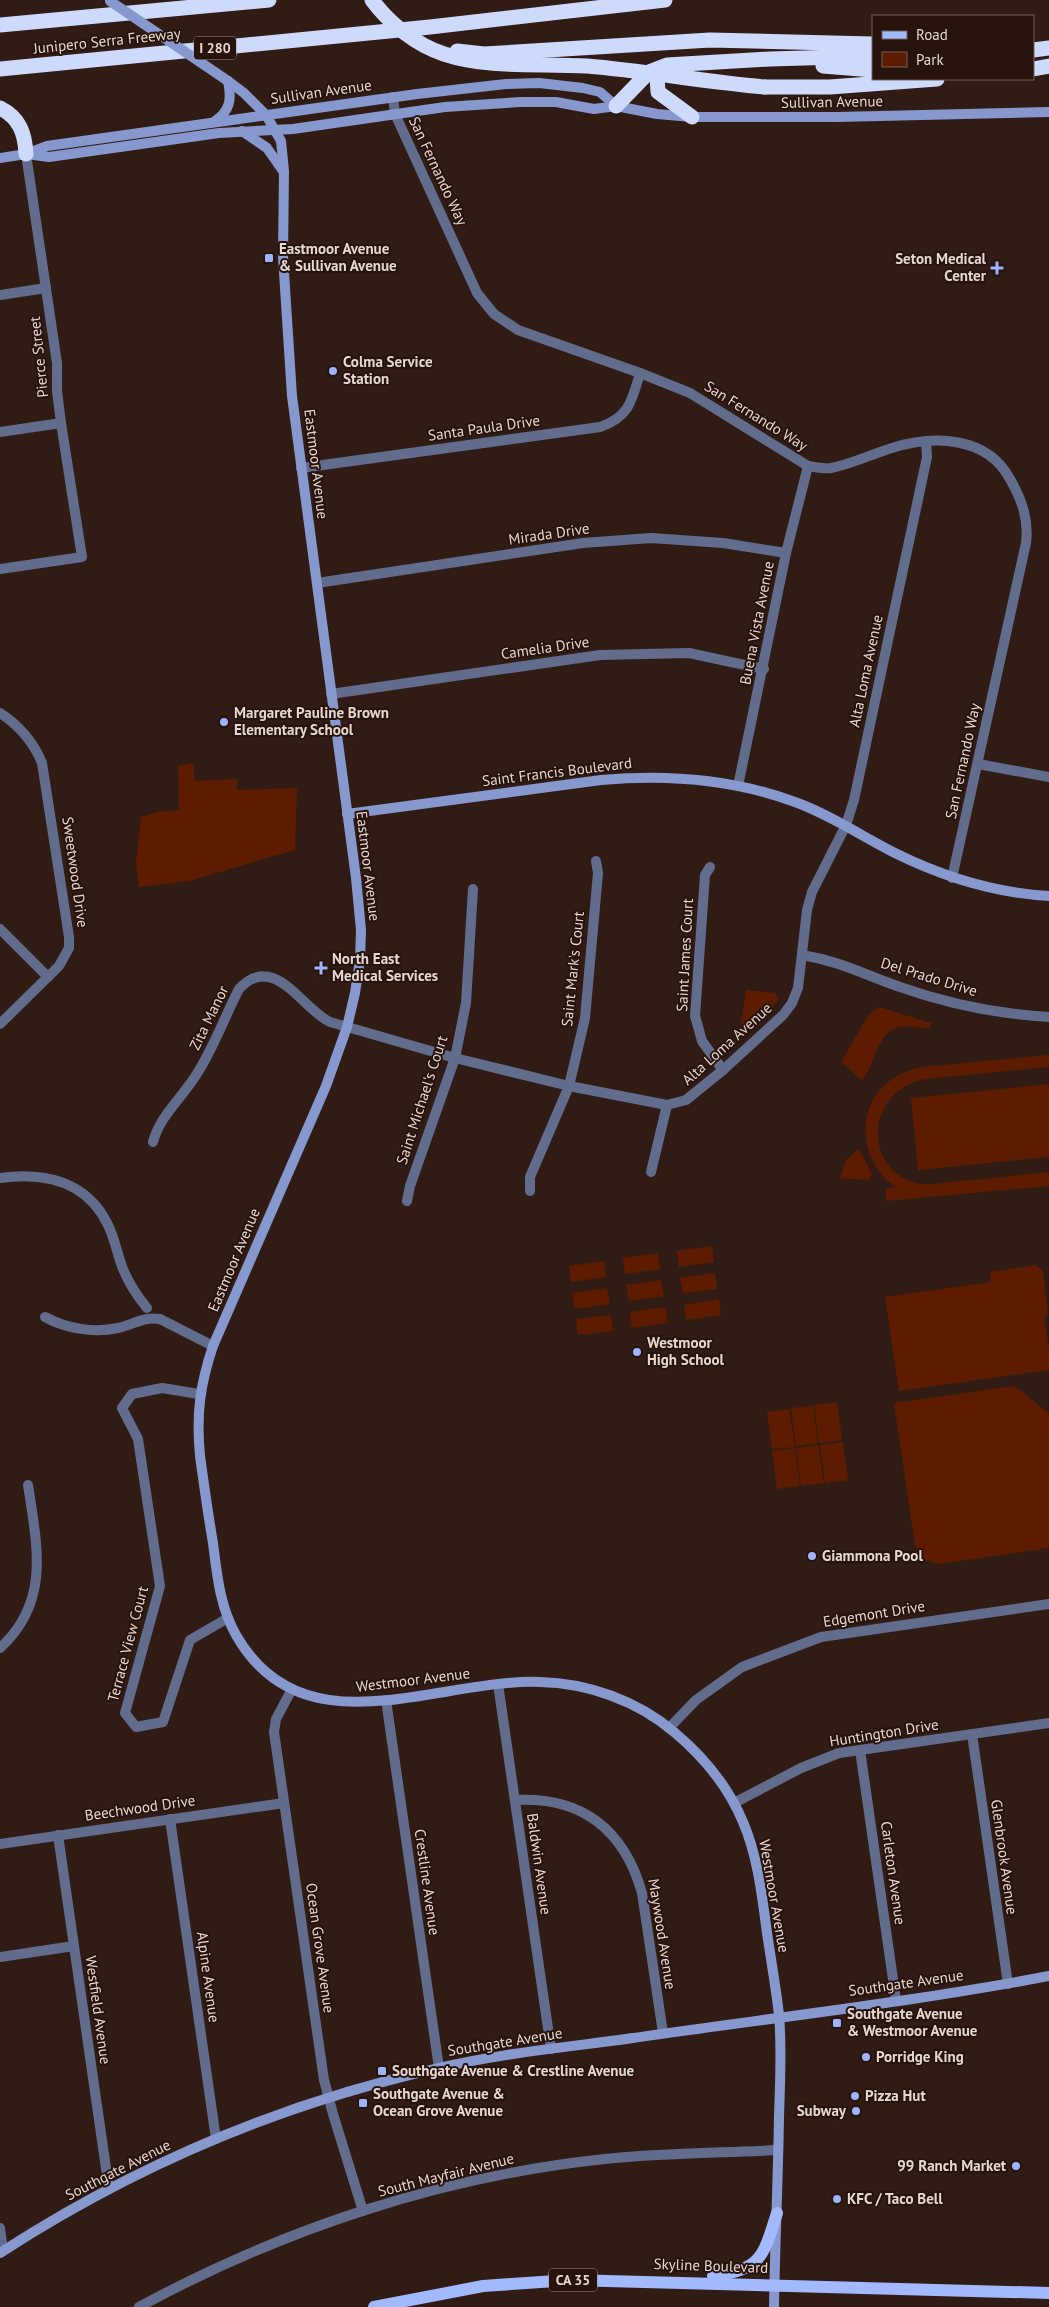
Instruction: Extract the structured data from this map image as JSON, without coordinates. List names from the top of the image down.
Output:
{
  "streets": {
    "highway": ["Junipero Serra Freeway", "I 280"],
    "main road": ["Skyline Boulevard", "CA 35"],
    "street": [
      "Sullivan Avenue",
      "San Fernando Way",
      "Pierce Street",
      "Santa Paula Drive",
      "Eastmoor Avenue",
      "Mirada Drive",
      "Buena Vista Avenue",
      "Camelia Drive",
      "Alta Loma Avenue",
      "Saint Francis Boulevard",
      "Sweetwood Drive",
      "Saint James Court",
      "Saint Mark's Court",
      "Del Prado Drive",
      "Zita Manor",
      "Saint Michael's Court",
      "Edgemont Drive",
      "Terrace View Court",
      "Westmoor Avenue",
      "Huntington Drive",
      "Beechwood Drive",
      "Glenbrook Avenue",
      "Baldwin Avenue",
      "Carleton Avenue",
      "Crestline Avenue",
      "Maywood Avenue",
      "Ocean Grove Avenue",
      "Alpine Avenue",
      "Southgate Avenue",
      "Westfield Avenue",
      "South Mayfair Avenue"
    ]
  },
  "crossings": [
    ["Sullivan Avenue", "San Fernando Way"],
    ["Sullivan Avenue", "Pierce Street"],
    ["Sullivan Avenue", "Eastmoor Avenue"],
    ["San Fernando Way", "Santa Paula Drive"],
    ["San Fernando Way", "Buena Vista Avenue"],
    ["San Fernando Way", "Alta Loma Avenue"],
    ["San Fernando Way", "Saint Francis Boulevard"],
    ["Santa Paula Drive", "Eastmoor Avenue"],
    ["Eastmoor Avenue", "Mirada Drive"],
    ["Eastmoor Avenue", "Camelia Drive"],
    ["Eastmoor Avenue", "Saint Francis Boulevard"],
    ["Eastmoor Avenue", "Zita Manor"],
    ["Eastmoor Avenue", "Terrace View Court"],
    ["Eastmoor Avenue", "Westmoor Avenue"],
    ["Eastmoor Avenue", "Ocean Grove Avenue"],
    ["Mirada Drive", "Buena Vista Avenue"],
    ["Buena Vista Avenue", "Camelia Drive"],
    ["Buena Vista Avenue", "Saint Francis Boulevard"],
    ["Alta Loma Avenue", "Saint Francis Boulevard"],
    ["Alta Loma Avenue", "Saint James Court"],
    ["Alta Loma Avenue", "Del Prado Drive"],
    ["Edgemont Drive", "Westmoor Avenue"],
    ["Westmoor Avenue", "Huntington Drive"],
    ["Westmoor Avenue", "Baldwin Avenue"],
    ["Westmoor Avenue", "Crestline Avenue"],
    ["Westmoor Avenue", "Ocean Grove Avenue"],
    ["Westmoor Avenue", "Southgate Avenue"],
    ["Westmoor Avenue", "South Mayfair Avenue"],
    ["Westmoor Avenue", "Skyline Boulevard"],
    ["Huntington Drive", "Glenbrook Avenue"],
    ["Huntington Drive", "Carleton Avenue"],
    ["Beechwood Drive", "Ocean Grove Avenue"],
    ["Beechwood Drive", "Alpine Avenue"],
    ["Beechwood Drive", "Westfield Avenue"],
    ["Glenbrook Avenue", "Southgate Avenue"],
    ["Baldwin Avenue", "Maywood Avenue"],
    ["Baldwin Avenue", "Southgate Avenue"],
    ["Carleton Avenue", "Southgate Avenue"],
    ["Crestline Avenue", "Southgate Avenue"],
    ["Maywood Avenue", "Southgate Avenue"],
    ["Ocean Grove Avenue", "Southgate Avenue"],
    ["Ocean Grove Avenue", "South Mayfair Avenue"],
    ["Alpine Avenue", "Southgate Avenue"],
    ["Southgate Avenue", "Westfield Avenue"]
  ],
  "places": {
    "transit": [
      "Eastmoor Avenue & Sullivan Avenue",
      "Southgate Avenue & Westmoor Avenue",
      "Southgate Avenue & Crestline Avenue",
      "Southgate Avenue & Ocean Grove Avenue"
    ],
    "health": ["Seton Medical Center", "North East Medical Services"],
    "other": [
      "Colma Service Station",
      "Margaret Pauline Brown Elementary School",
      "Westmoor High School",
      "Giammona Pool",
      "Porridge King",
      "Pizza Hut",
      "Subway",
      "99 Ranch Market",
      "KFC / Taco Bell"
    ]
  },
  "legend": ["Road", "Park"]
}
